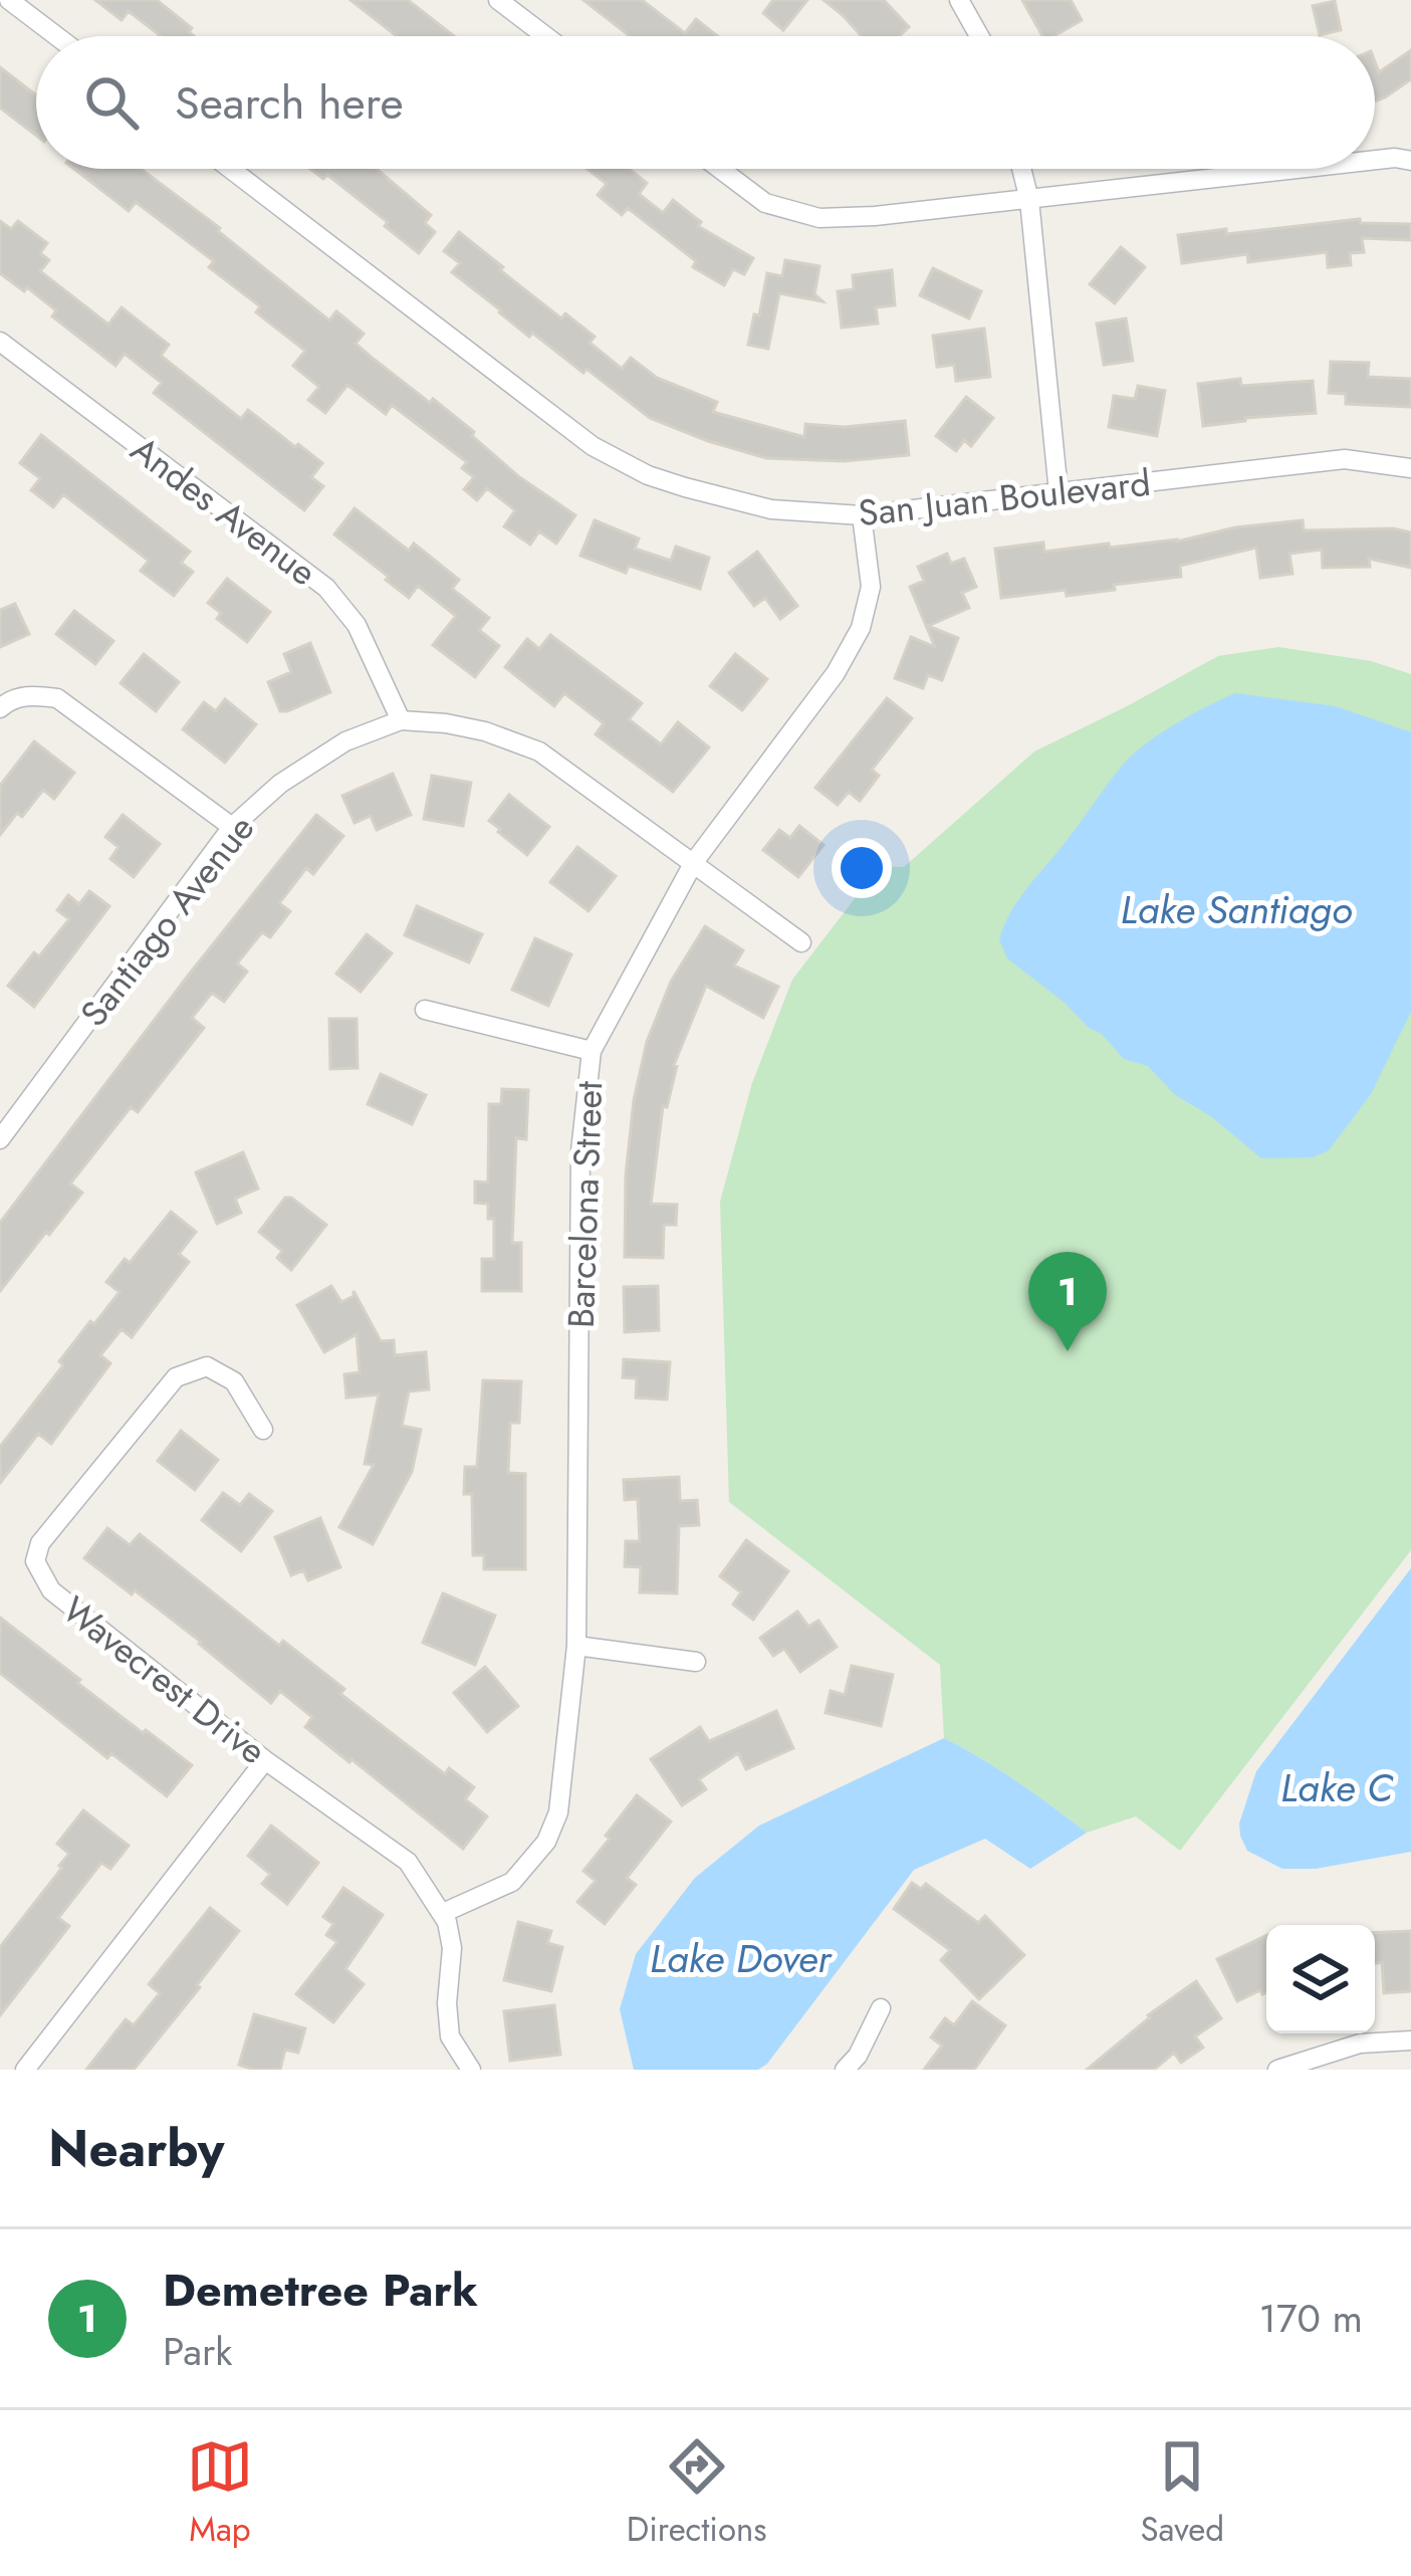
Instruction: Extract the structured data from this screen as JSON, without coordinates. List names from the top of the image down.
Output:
{
  "streets": {
    "street": [
      "San Juan Boulevard",
      "Andes Avenue",
      "Santiago Avenue",
      "Barcelona Street",
      "Wavecrest Drive"
    ]
  },
  "crossings": [
    ["San Juan Boulevard", "Barcelona Street"],
    ["Andes Avenue", "Santiago Avenue"],
    ["Santiago Avenue", "Barcelona Street"],
    ["Barcelona Street", "Wavecrest Drive"]
  ],
  "water": ["Lake Santiago", "Lake C", "Lake Dover"],
  "page": {
    "search": "Search here",
    "pins": "1",
    "heading": "Nearby",
    "list": [
      {
        "mark": "1",
        "name": "Demetree Park",
        "note": "Park",
        "value": "170 m"
      }
    ],
    "nav": ["Map", "Directions", "Saved"]
  }
}
